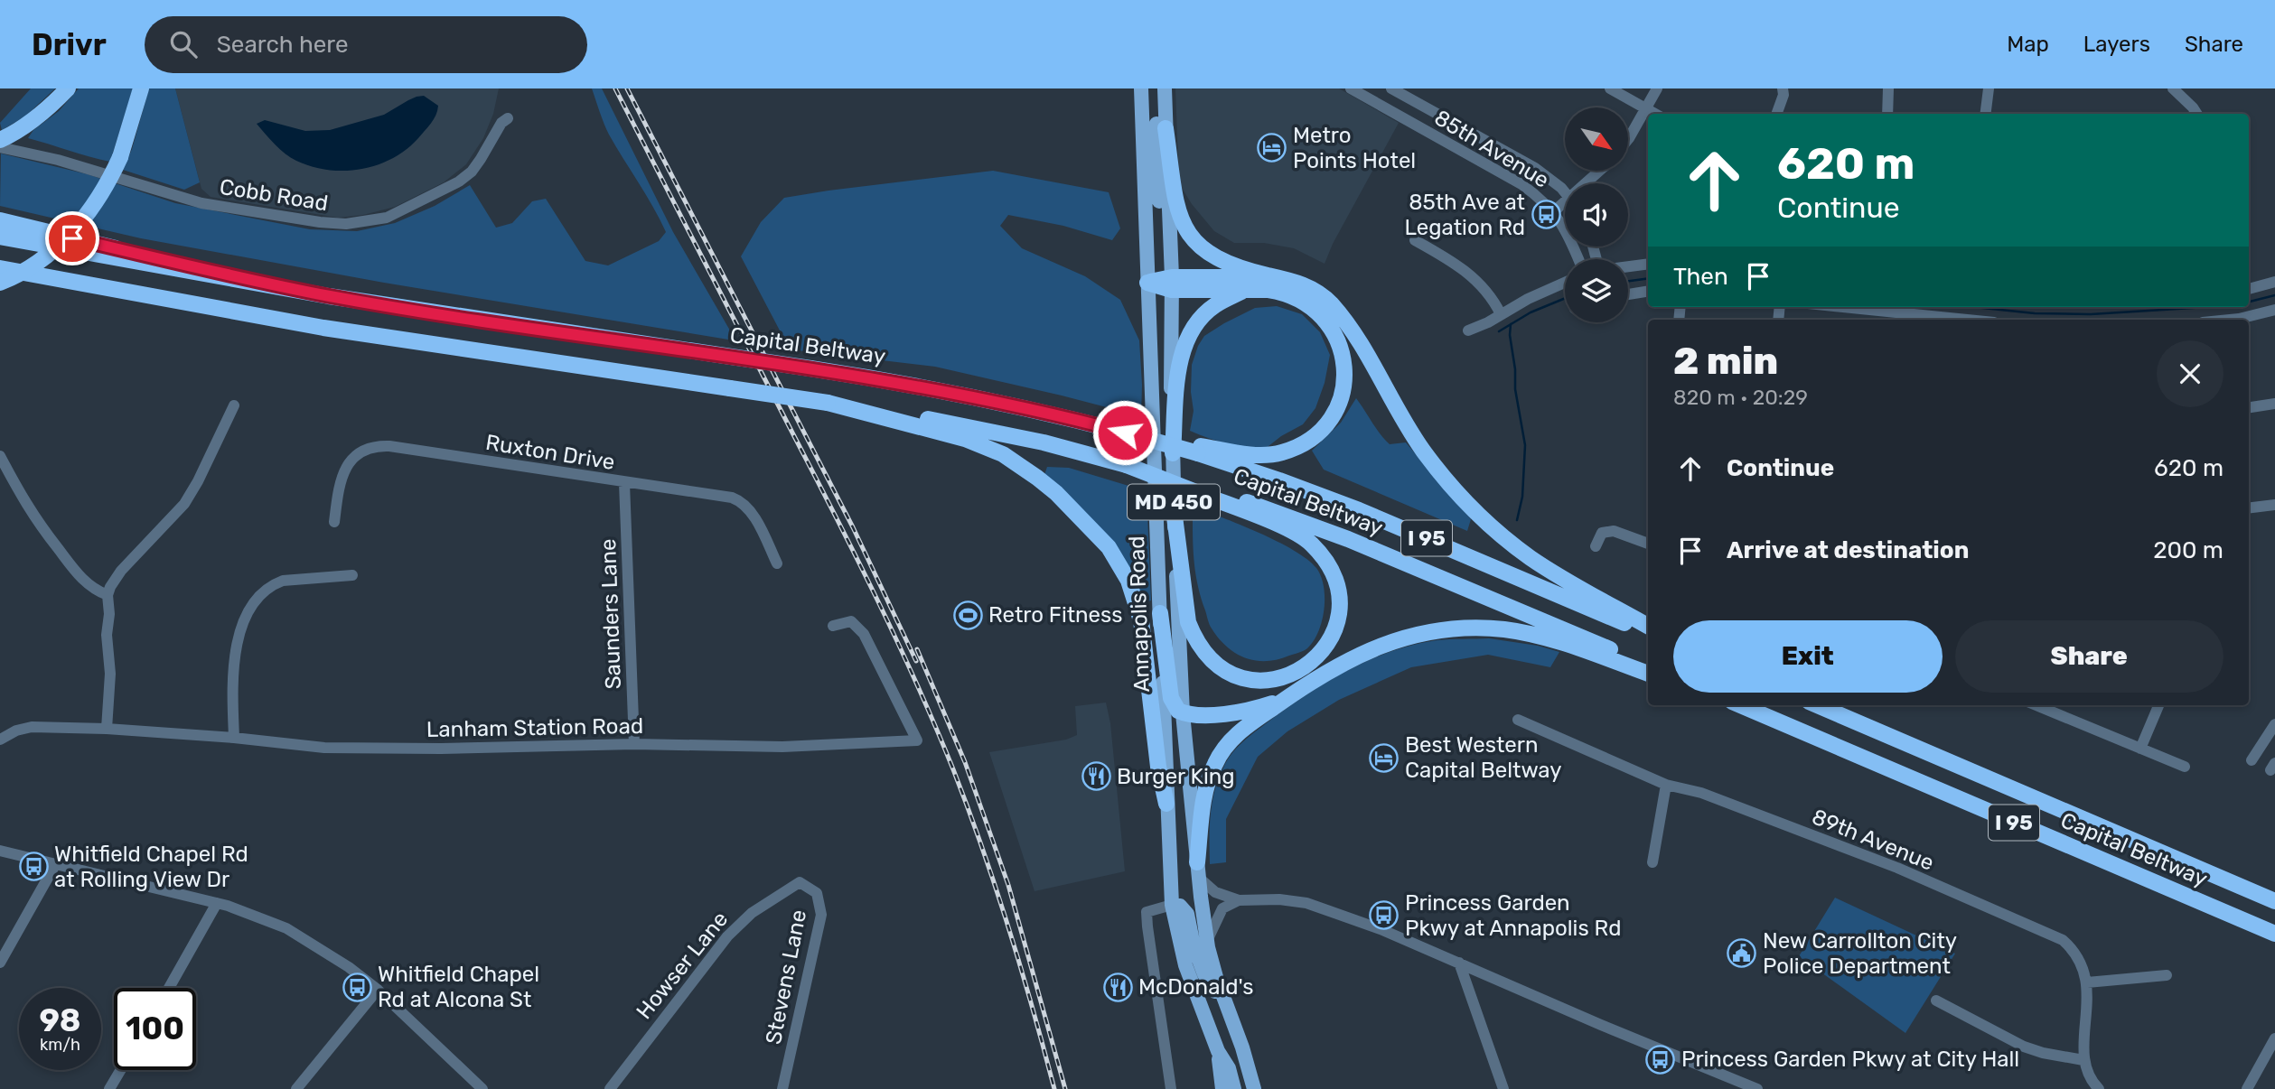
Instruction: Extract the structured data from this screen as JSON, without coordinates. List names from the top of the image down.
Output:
{
  "streets": {
    "highway": ["Capital Beltway", "I 95"],
    "main road": ["MD 450", "Annapolis Road"],
    "street": [
      "85th Avenue",
      "Cobb Road",
      "Ruxton Drive",
      "Saunders Lane",
      "Lanham Station Road",
      "89th Avenue",
      "Howser Lane",
      "Stevens Lane"
    ]
  },
  "crossings": [
    ["Ruxton Drive", "Saunders Lane"],
    ["Saunders Lane", "Lanham Station Road"],
    ["Howser Lane", "Stevens Lane"]
  ],
  "places": {
    "hotel": ["Metro Points Hotel", "Best Western Capital Beltway"],
    "bus stop": [
      "85th Ave at Legation Rd",
      "Whitfield Chapel Rd at Rolling View Dr",
      "Princess Garden Pkwy at Annapolis Rd",
      "Whitfield Chapel Rd at Alcona St",
      "Princess Garden Pkwy at City Hall"
    ],
    "sports": ["Retro Fitness"],
    "restaurant": ["Burger King", "McDonald's"],
    "public building": ["New Carrollton City Police Department"]
  },
  "north": "bottom right",
  "page": {
    "header": "Drivr",
    "search": "Search here",
    "nav": ["Map", "Layers", "Share"],
    "turn": ["620 m", "Continue"],
    "then": "Then",
    "heading": ["2 min", "820 m · 20:29"],
    "list": [
      {
        "name": "Continue",
        "value": "620 m"
      },
      {
        "name": "Arrive at destination",
        "value": "200 m"
      }
    ],
    "buttons": ["Exit", "Share"],
    "speed": "98 km/h",
    "limit": "100"
  }
}
